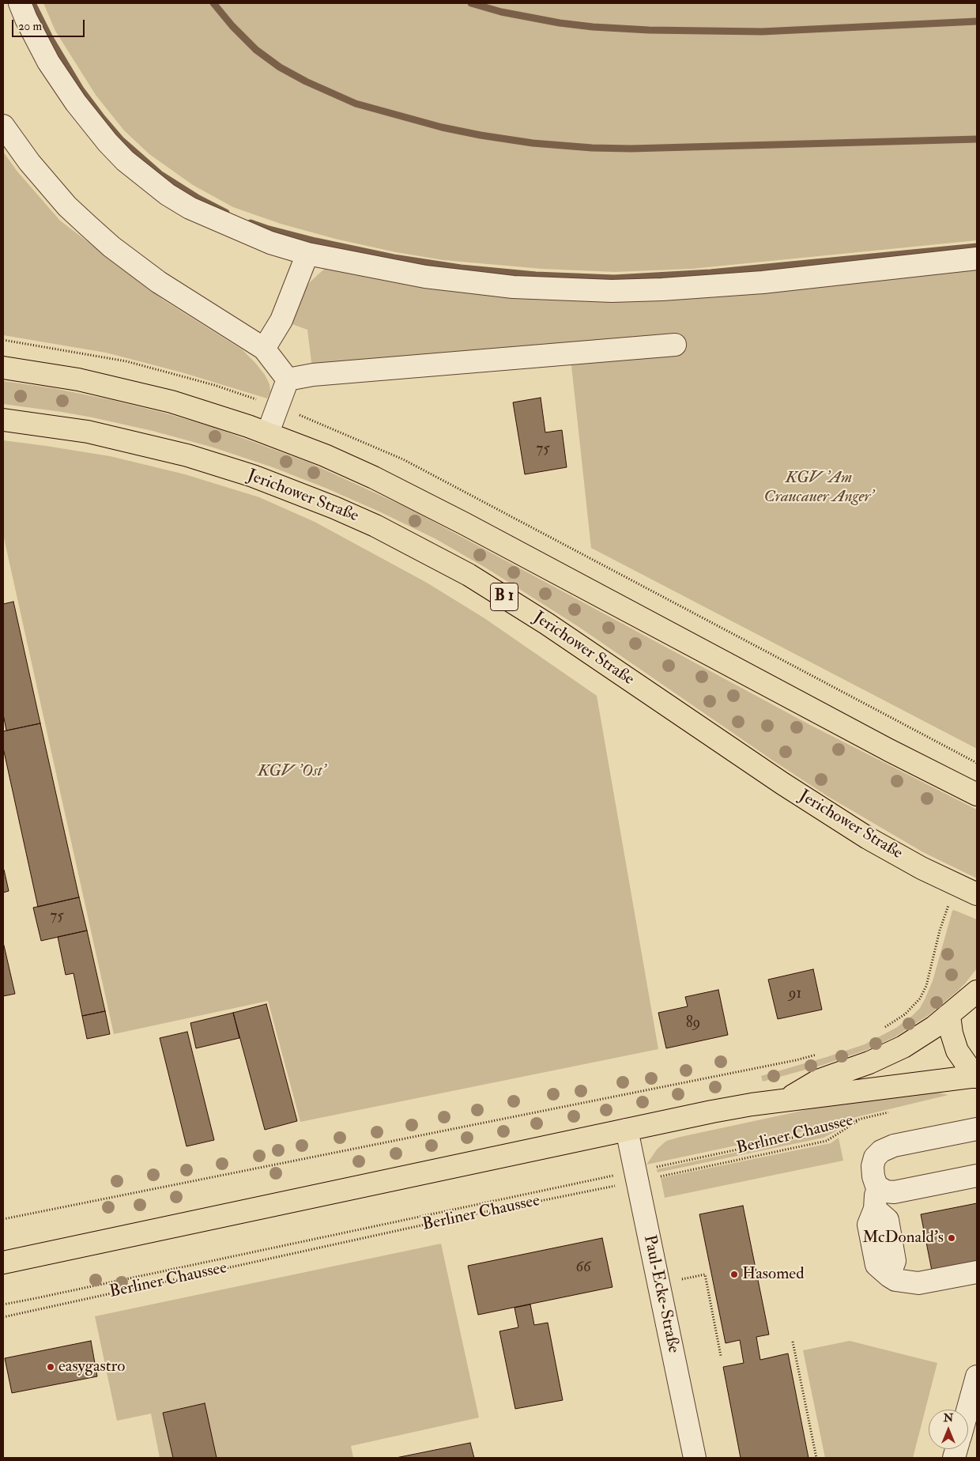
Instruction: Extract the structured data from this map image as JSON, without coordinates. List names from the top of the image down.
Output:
{
  "streets": {
    "main road": ["Jerichower Straße", "B 1", "Berliner Chaussee"],
    "street": ["Paul-Ecke-Straße"]
  },
  "crossings": [
    ["Berliner Chaussee", "Paul-Ecke-Straße"]
  ],
  "parks": ["KGV 'Am Craucauer Anger'", "KGV 'Ost'"],
  "places": ["McDonald's", "Hasomed", "easygastro"],
  "house_numbers": [
    "75",
    "75",
    "91",
    "89",
    "66"
  ],
  "scale_bar": "20 m",
  "north": "top"
}
